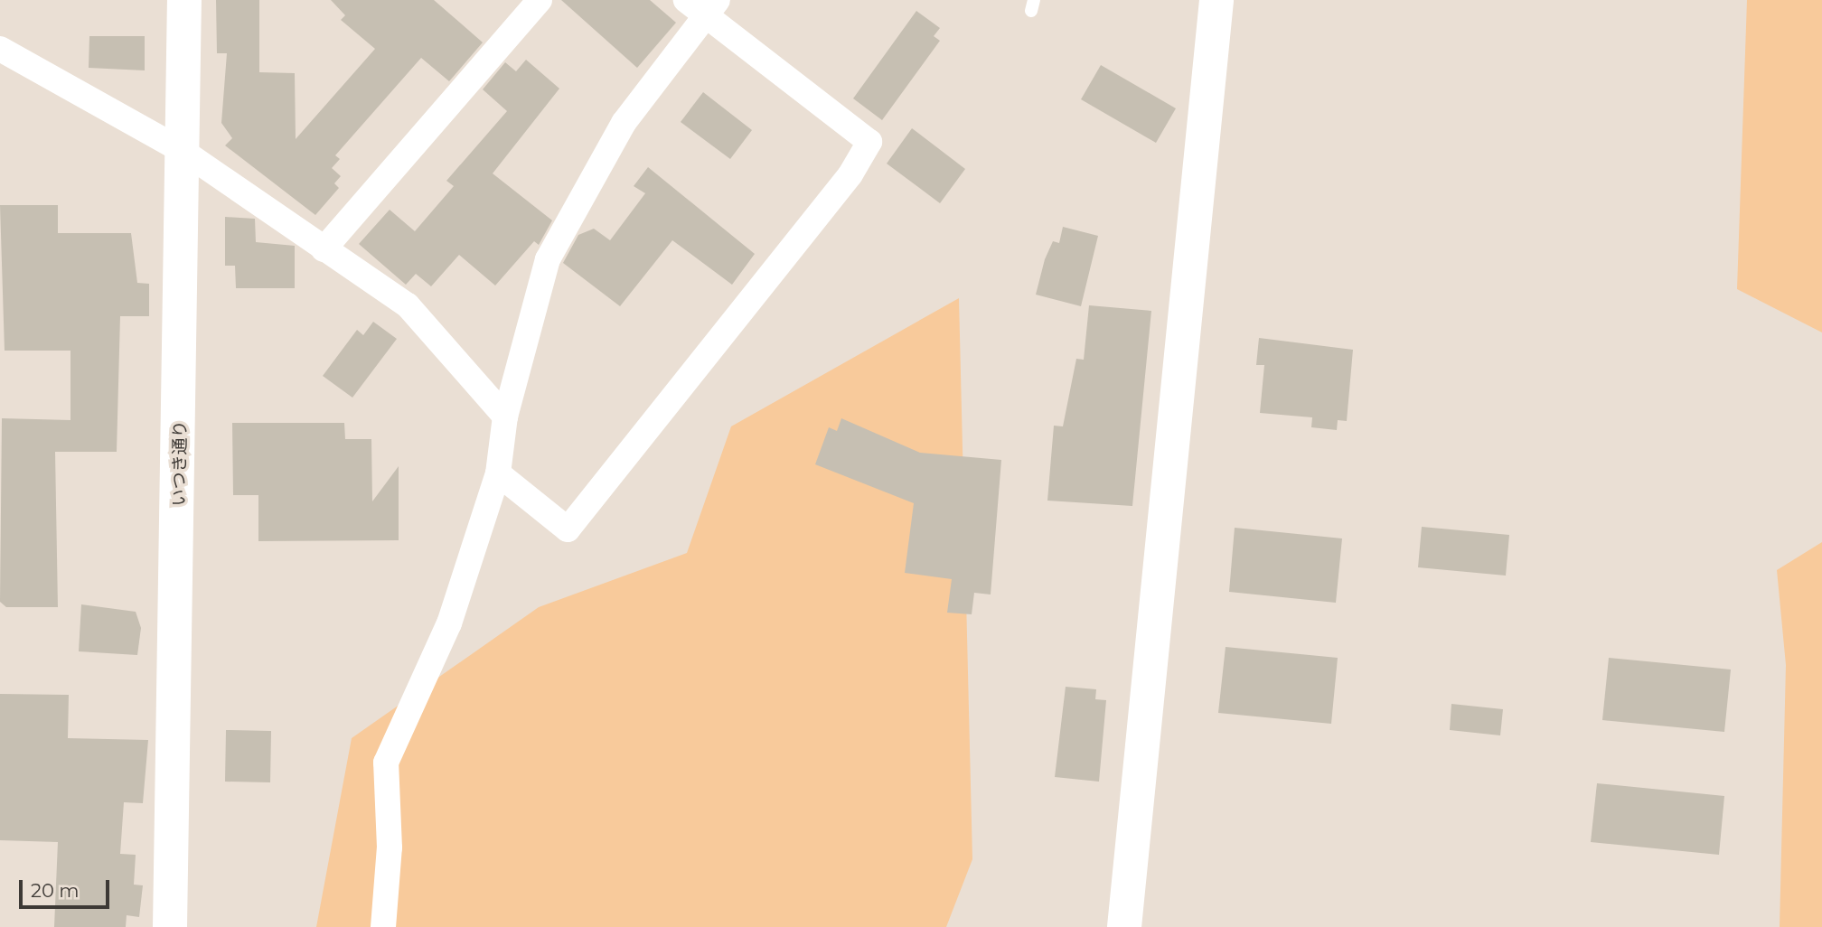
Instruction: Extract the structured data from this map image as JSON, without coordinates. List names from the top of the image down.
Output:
{
  "streets": {
    "street": ["いつき通り"]
  },
  "scale_bar": "20 m"
}
